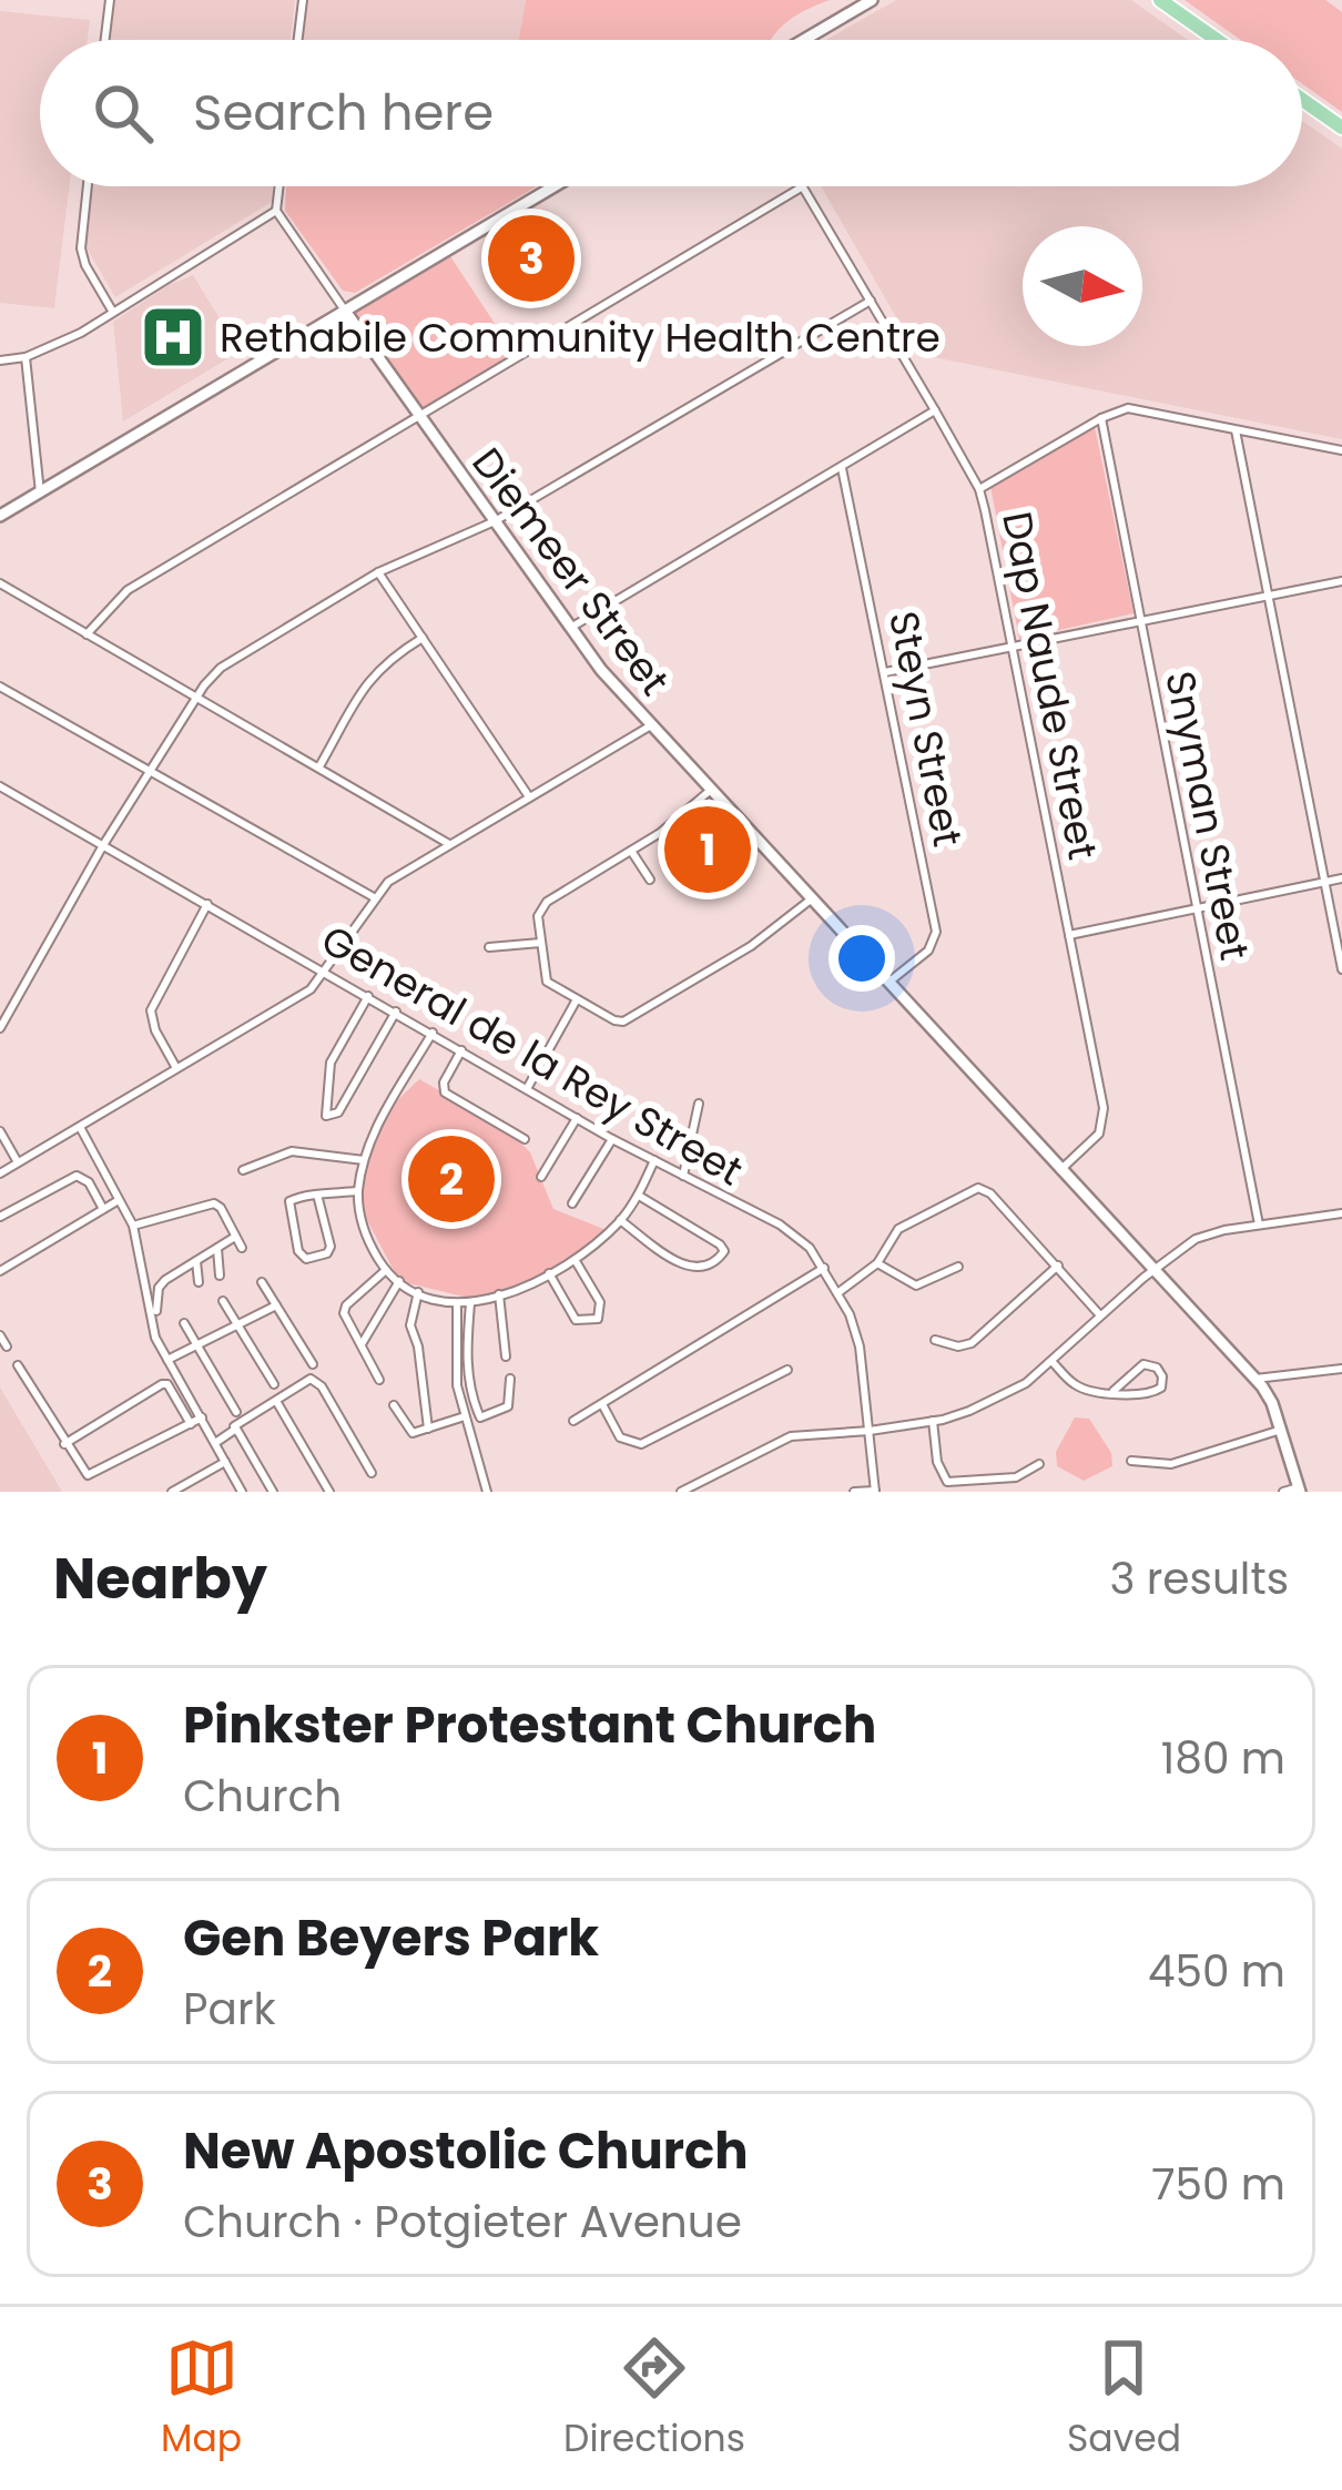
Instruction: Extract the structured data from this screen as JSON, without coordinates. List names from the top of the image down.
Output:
{
  "streets": {
    "street": [
      "Diemeer Street",
      "Dap Naude Street",
      "Steyn Street",
      "Snyman Street",
      "General de la Rey Street"
    ]
  },
  "crossings": [
    ["Diemeer Street", "Dap Naude Street"],
    ["Diemeer Street", "Steyn Street"]
  ],
  "places": {
    "hospital": ["Rethabile Community Health Centre"]
  },
  "north": "right",
  "page": {
    "search": "Search here",
    "pins": ["3", "1", "2"],
    "heading": ["Nearby", "3 results"],
    "list": [
      {
        "mark": "1",
        "name": "Pinkster Protestant Church",
        "note": "Church",
        "value": "180 m"
      },
      {
        "mark": "2",
        "name": "Gen Beyers Park",
        "note": "Park",
        "value": "450 m"
      },
      {
        "mark": "3",
        "name": "New Apostolic Church",
        "note": "Church · Potgieter Avenue",
        "value": "750 m"
      }
    ],
    "nav": ["Map", "Directions", "Saved"]
  }
}
